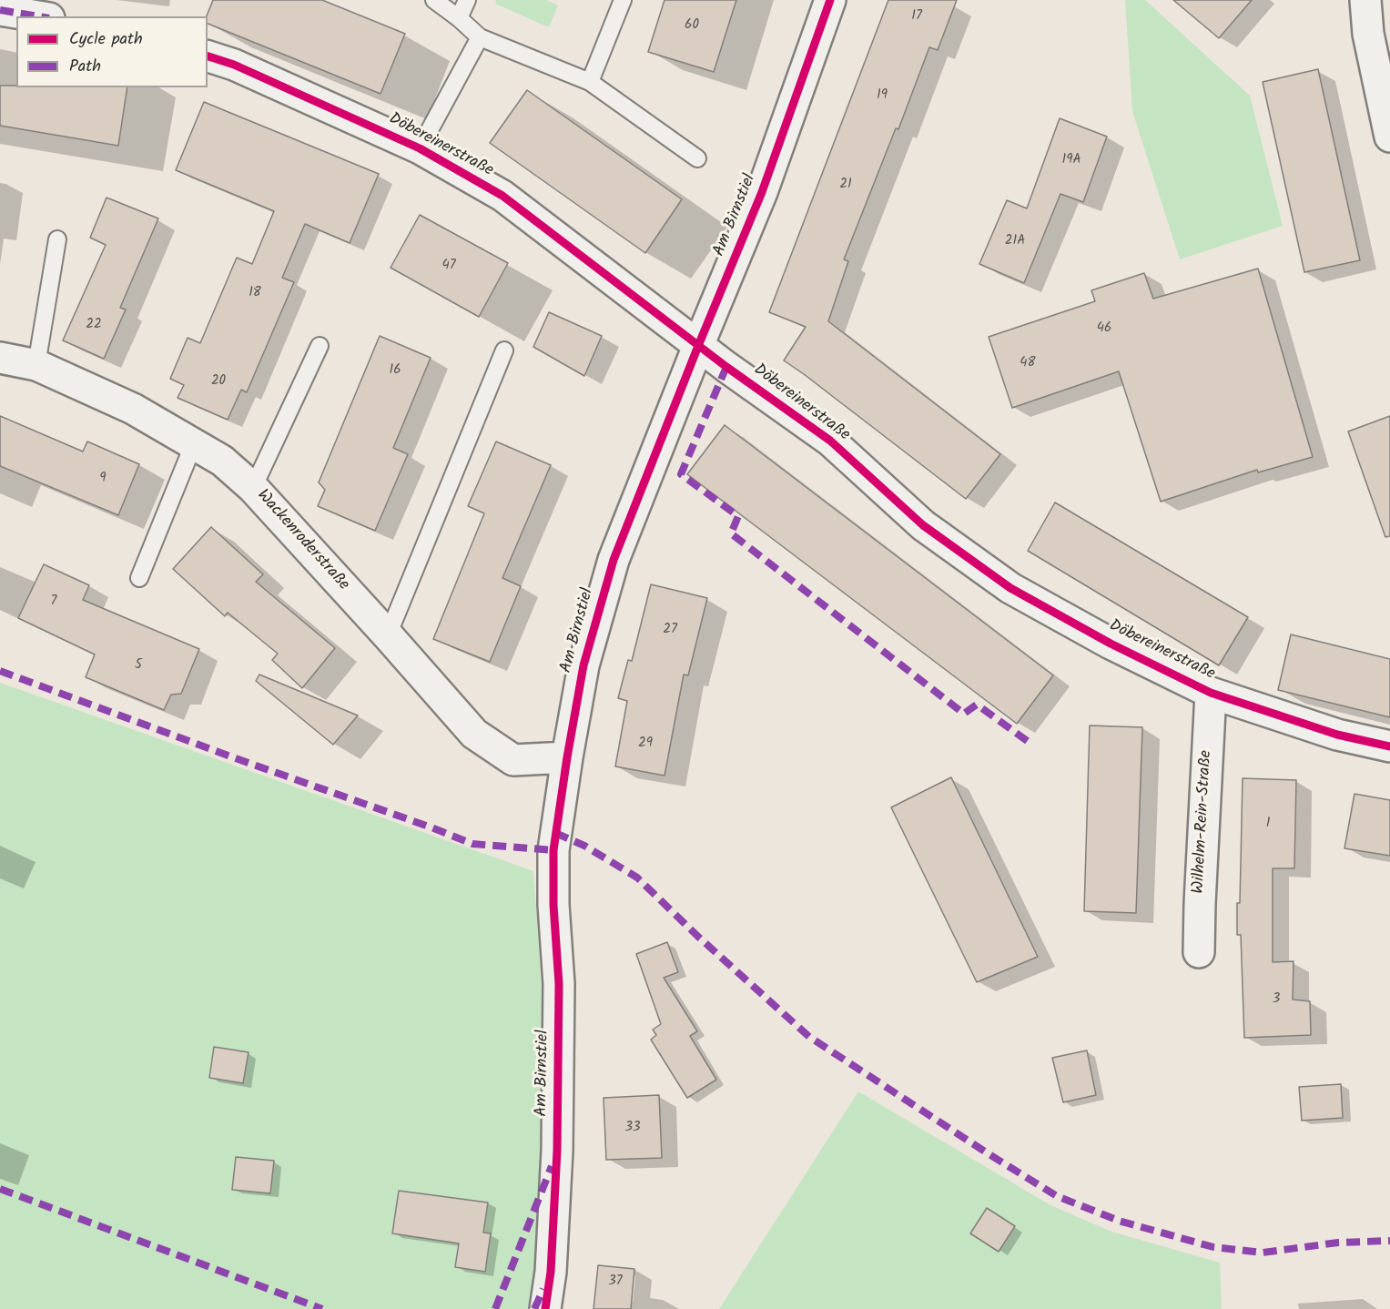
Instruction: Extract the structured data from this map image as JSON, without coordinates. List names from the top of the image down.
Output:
{
  "streets": {
    "street": [
      "Döbereinerstraße",
      "Am Birnstiel",
      "Wackenroderstraße",
      "Wilhelm-Rein-Straße"
    ]
  },
  "crossings": [
    ["Döbereinerstraße", "Am Birnstiel"],
    ["Döbereinerstraße", "Wilhelm-Rein-Straße"],
    ["Am Birnstiel", "Wackenroderstraße"]
  ],
  "house_numbers": [
    "17",
    "60",
    "19",
    "19A",
    "21",
    "21A",
    "47",
    "18",
    "22",
    "46",
    "48",
    "16",
    "20",
    "9",
    "7",
    "27",
    "5",
    "29",
    "1",
    "3",
    "33",
    "37"
  ],
  "legend": ["Cycle path", "Path"]
}
